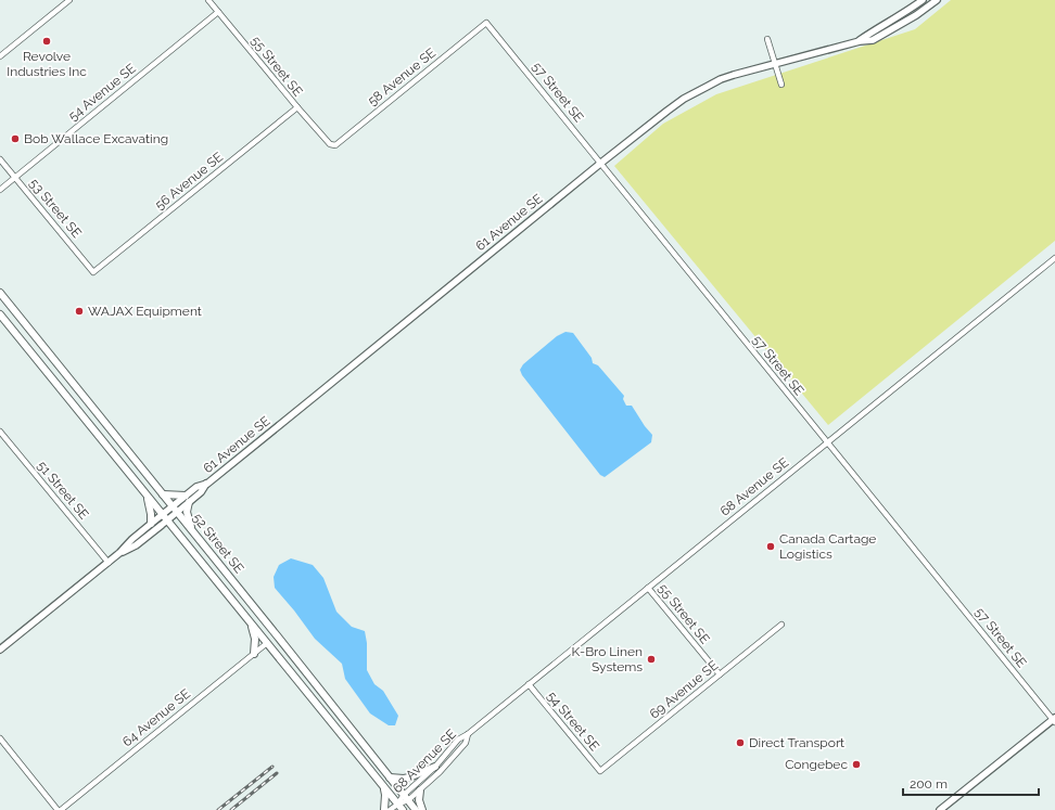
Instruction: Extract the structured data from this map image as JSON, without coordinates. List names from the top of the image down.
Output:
{
  "streets": {
    "main road": ["52 Street SE"],
    "street": [
      "55 Street SE",
      "58 Avenue SE",
      "54 Avenue SE",
      "57 Street SE",
      "56 Avenue SE",
      "53 Street SE",
      "61 Avenue SE",
      "68 Avenue SE",
      "51 Street SE",
      "69 Avenue SE",
      "64 Avenue SE",
      "54 Street SE"
    ]
  },
  "crossings": [
    ["55 Street SE", "58 Avenue SE"],
    ["55 Street SE", "54 Avenue SE"],
    ["55 Street SE", "56 Avenue SE"],
    ["55 Street SE", "68 Avenue SE"],
    ["55 Street SE", "69 Avenue SE"],
    ["58 Avenue SE", "57 Street SE"],
    ["54 Avenue SE", "53 Street SE"],
    ["57 Street SE", "61 Avenue SE"],
    ["57 Street SE", "68 Avenue SE"],
    ["56 Avenue SE", "53 Street SE"],
    ["61 Avenue SE", "51 Street SE"],
    ["61 Avenue SE", "52 Street SE"],
    ["68 Avenue SE", "52 Street SE"],
    ["68 Avenue SE", "54 Street SE"],
    ["52 Street SE", "64 Avenue SE"],
    ["69 Avenue SE", "54 Street SE"]
  ],
  "places": [
    "Revolve Industries Inc",
    "Bob Wallace Excavating",
    "WAJAX Equipment",
    "Canada Cartage Logistics",
    "K-Bro Linen Systems",
    "Direct Transport",
    "Congebec"
  ],
  "scale_bar": "200 m"
}
